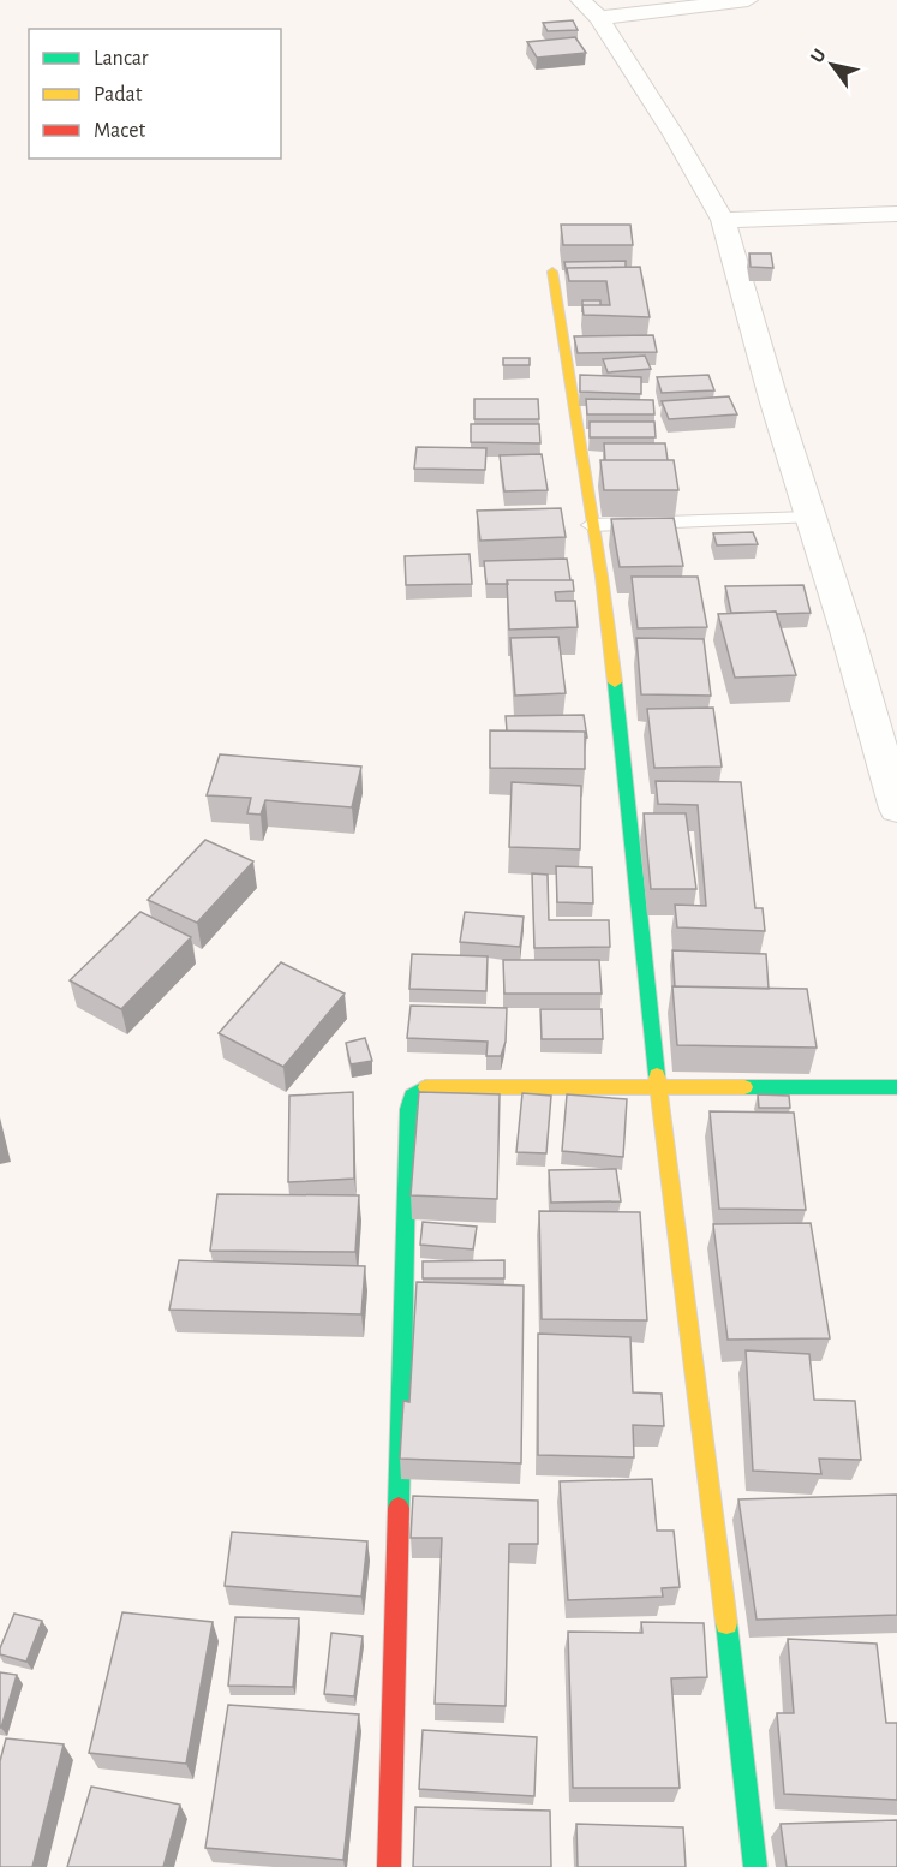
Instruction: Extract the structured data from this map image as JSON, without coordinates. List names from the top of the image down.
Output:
{
  "legend": ["Lancar", "Padat", "Macet"],
  "north": "top left"
}
